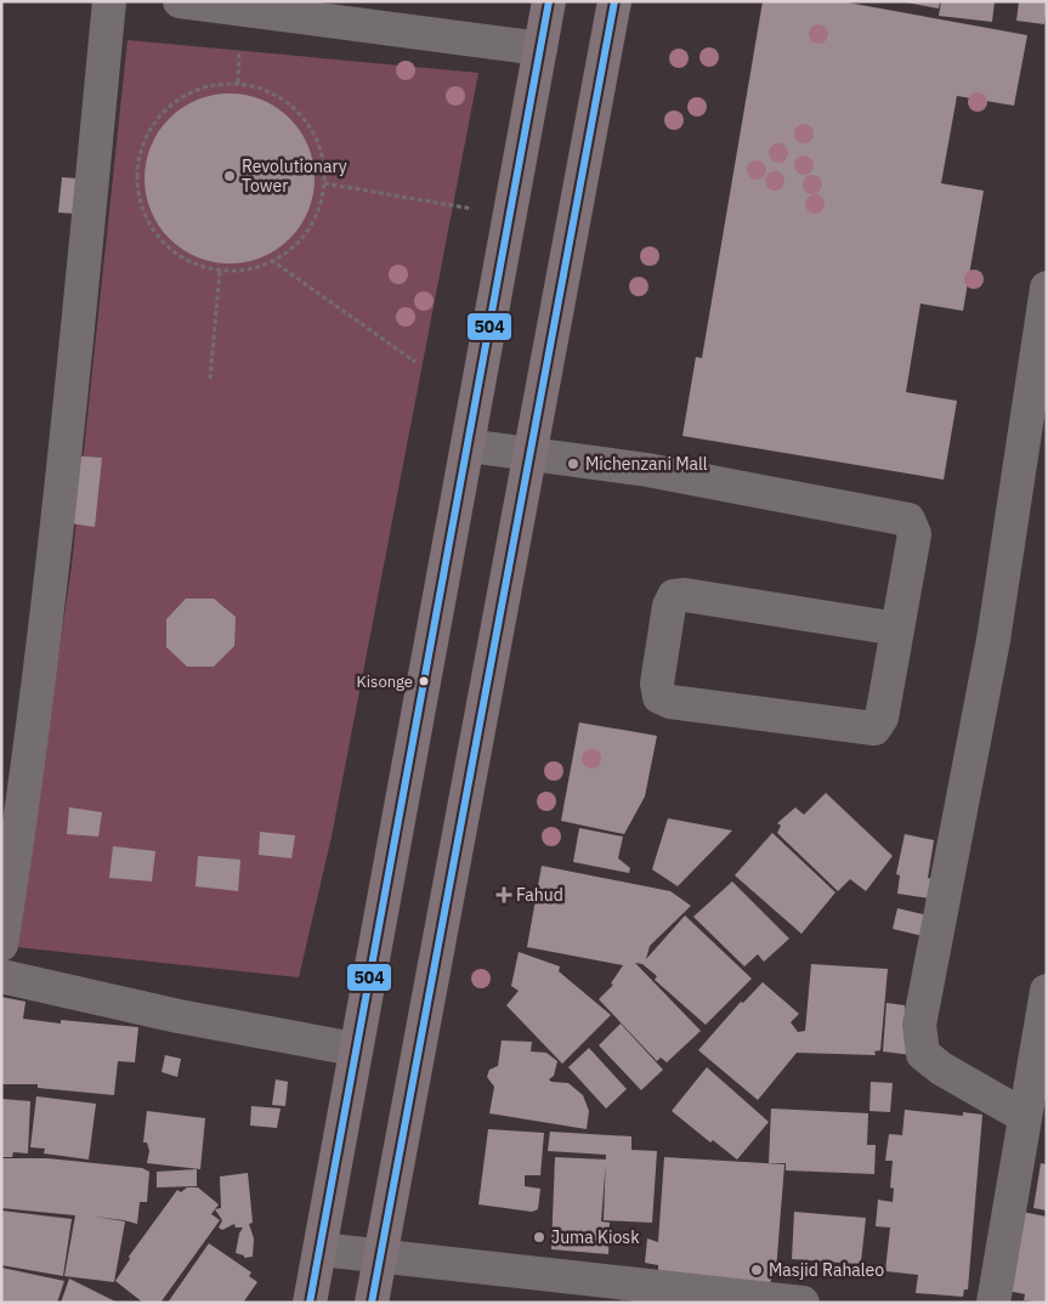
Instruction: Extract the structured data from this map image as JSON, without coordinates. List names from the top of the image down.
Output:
{
  "places": {
    "other": [
      "Revolutionary Tower",
      "Michenzani Mall",
      "Kisonge",
      "Juma Kiosk",
      "Masjid Rahaleo"
    ],
    "health": ["Fahud"]
  },
  "lines": ["transit line 504"]
}
